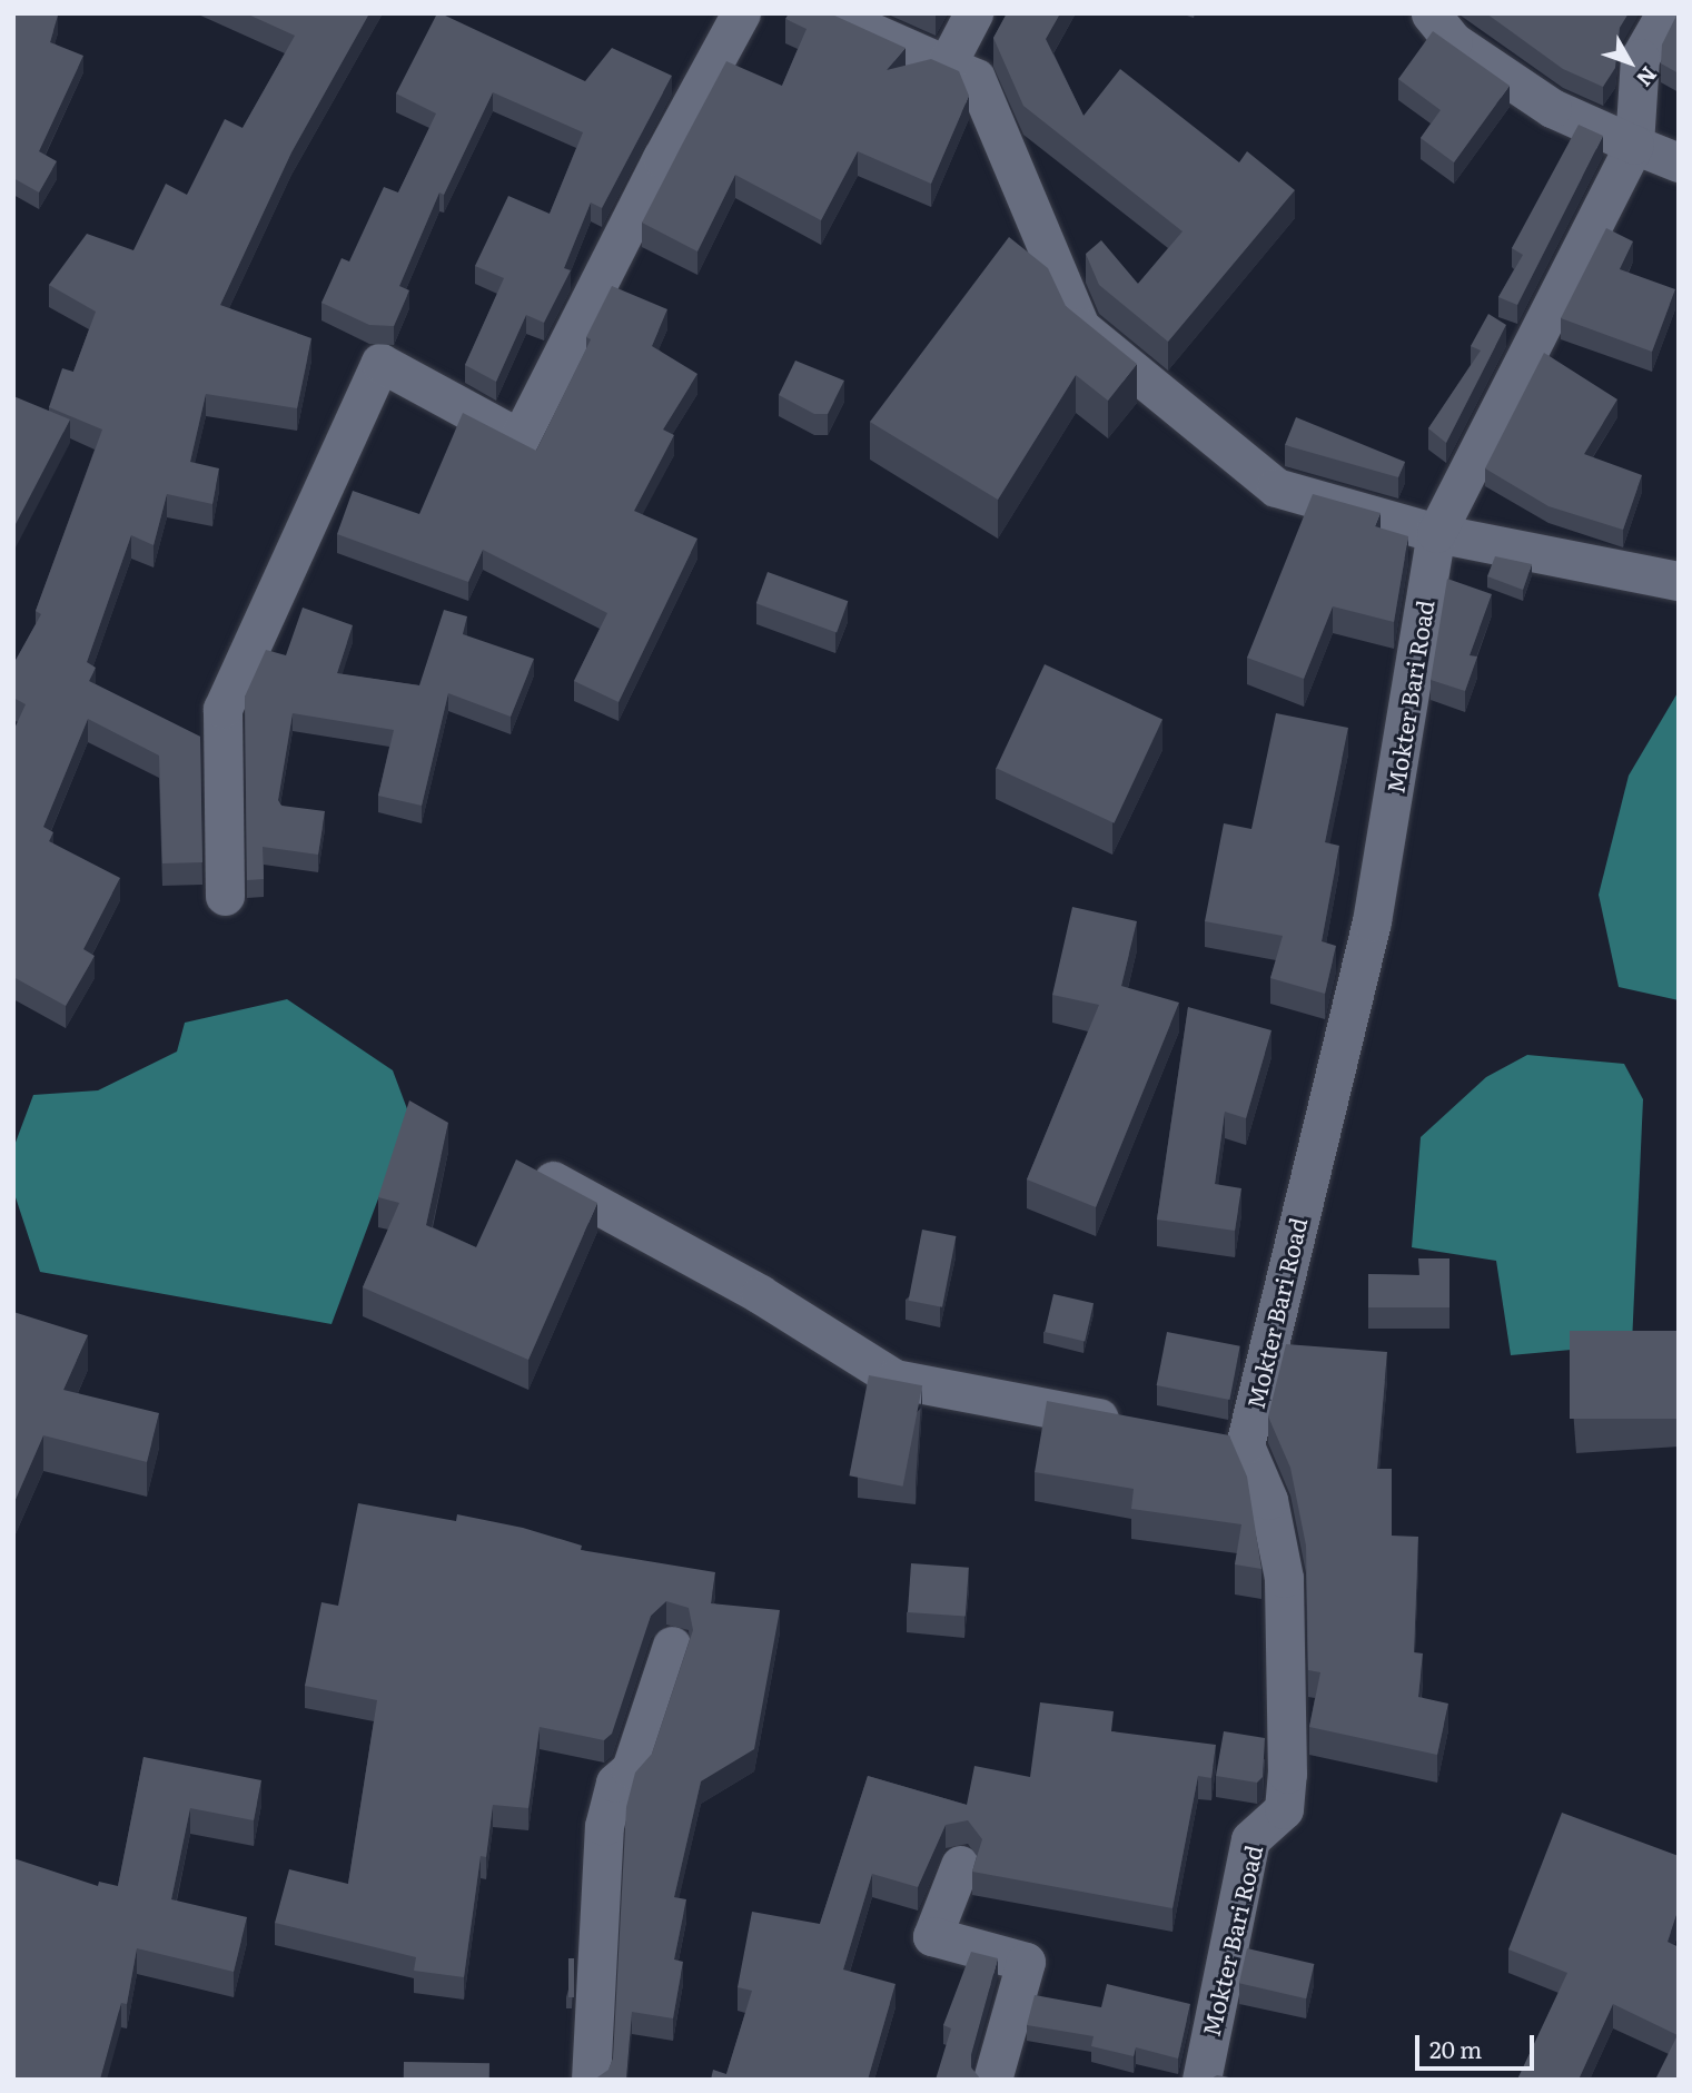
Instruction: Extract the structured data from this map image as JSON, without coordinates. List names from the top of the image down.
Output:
{
  "streets": {
    "street": ["Mokter Bari Road"]
  },
  "scale_bar": "20 m",
  "north": "bottom right"
}
